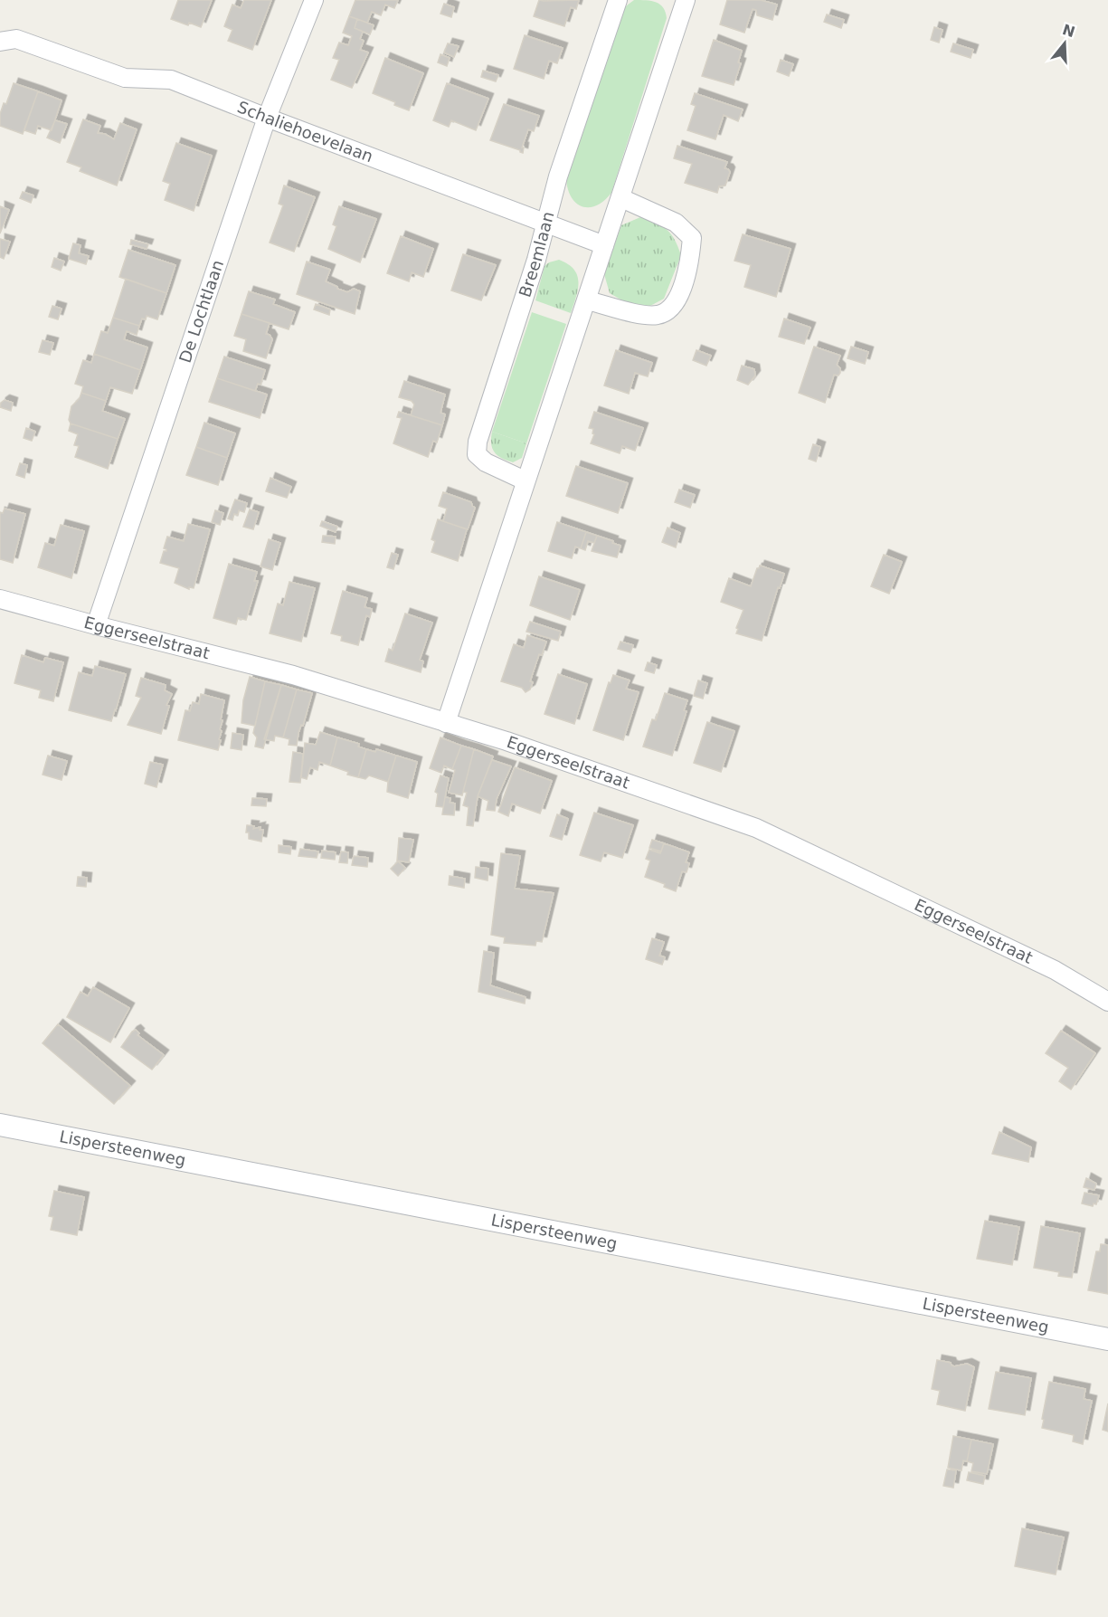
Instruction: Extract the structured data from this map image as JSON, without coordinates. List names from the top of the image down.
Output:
{
  "streets": {
    "street": [
      "Schaliehoevelaan",
      "Breemlaan",
      "De Lochtlaan",
      "Eggerseelstraat",
      "Lispersteenweg"
    ]
  },
  "crossings": [
    ["Schaliehoevelaan", "Breemlaan"],
    ["Schaliehoevelaan", "De Lochtlaan"],
    ["De Lochtlaan", "Eggerseelstraat"]
  ],
  "north": "top"
}
